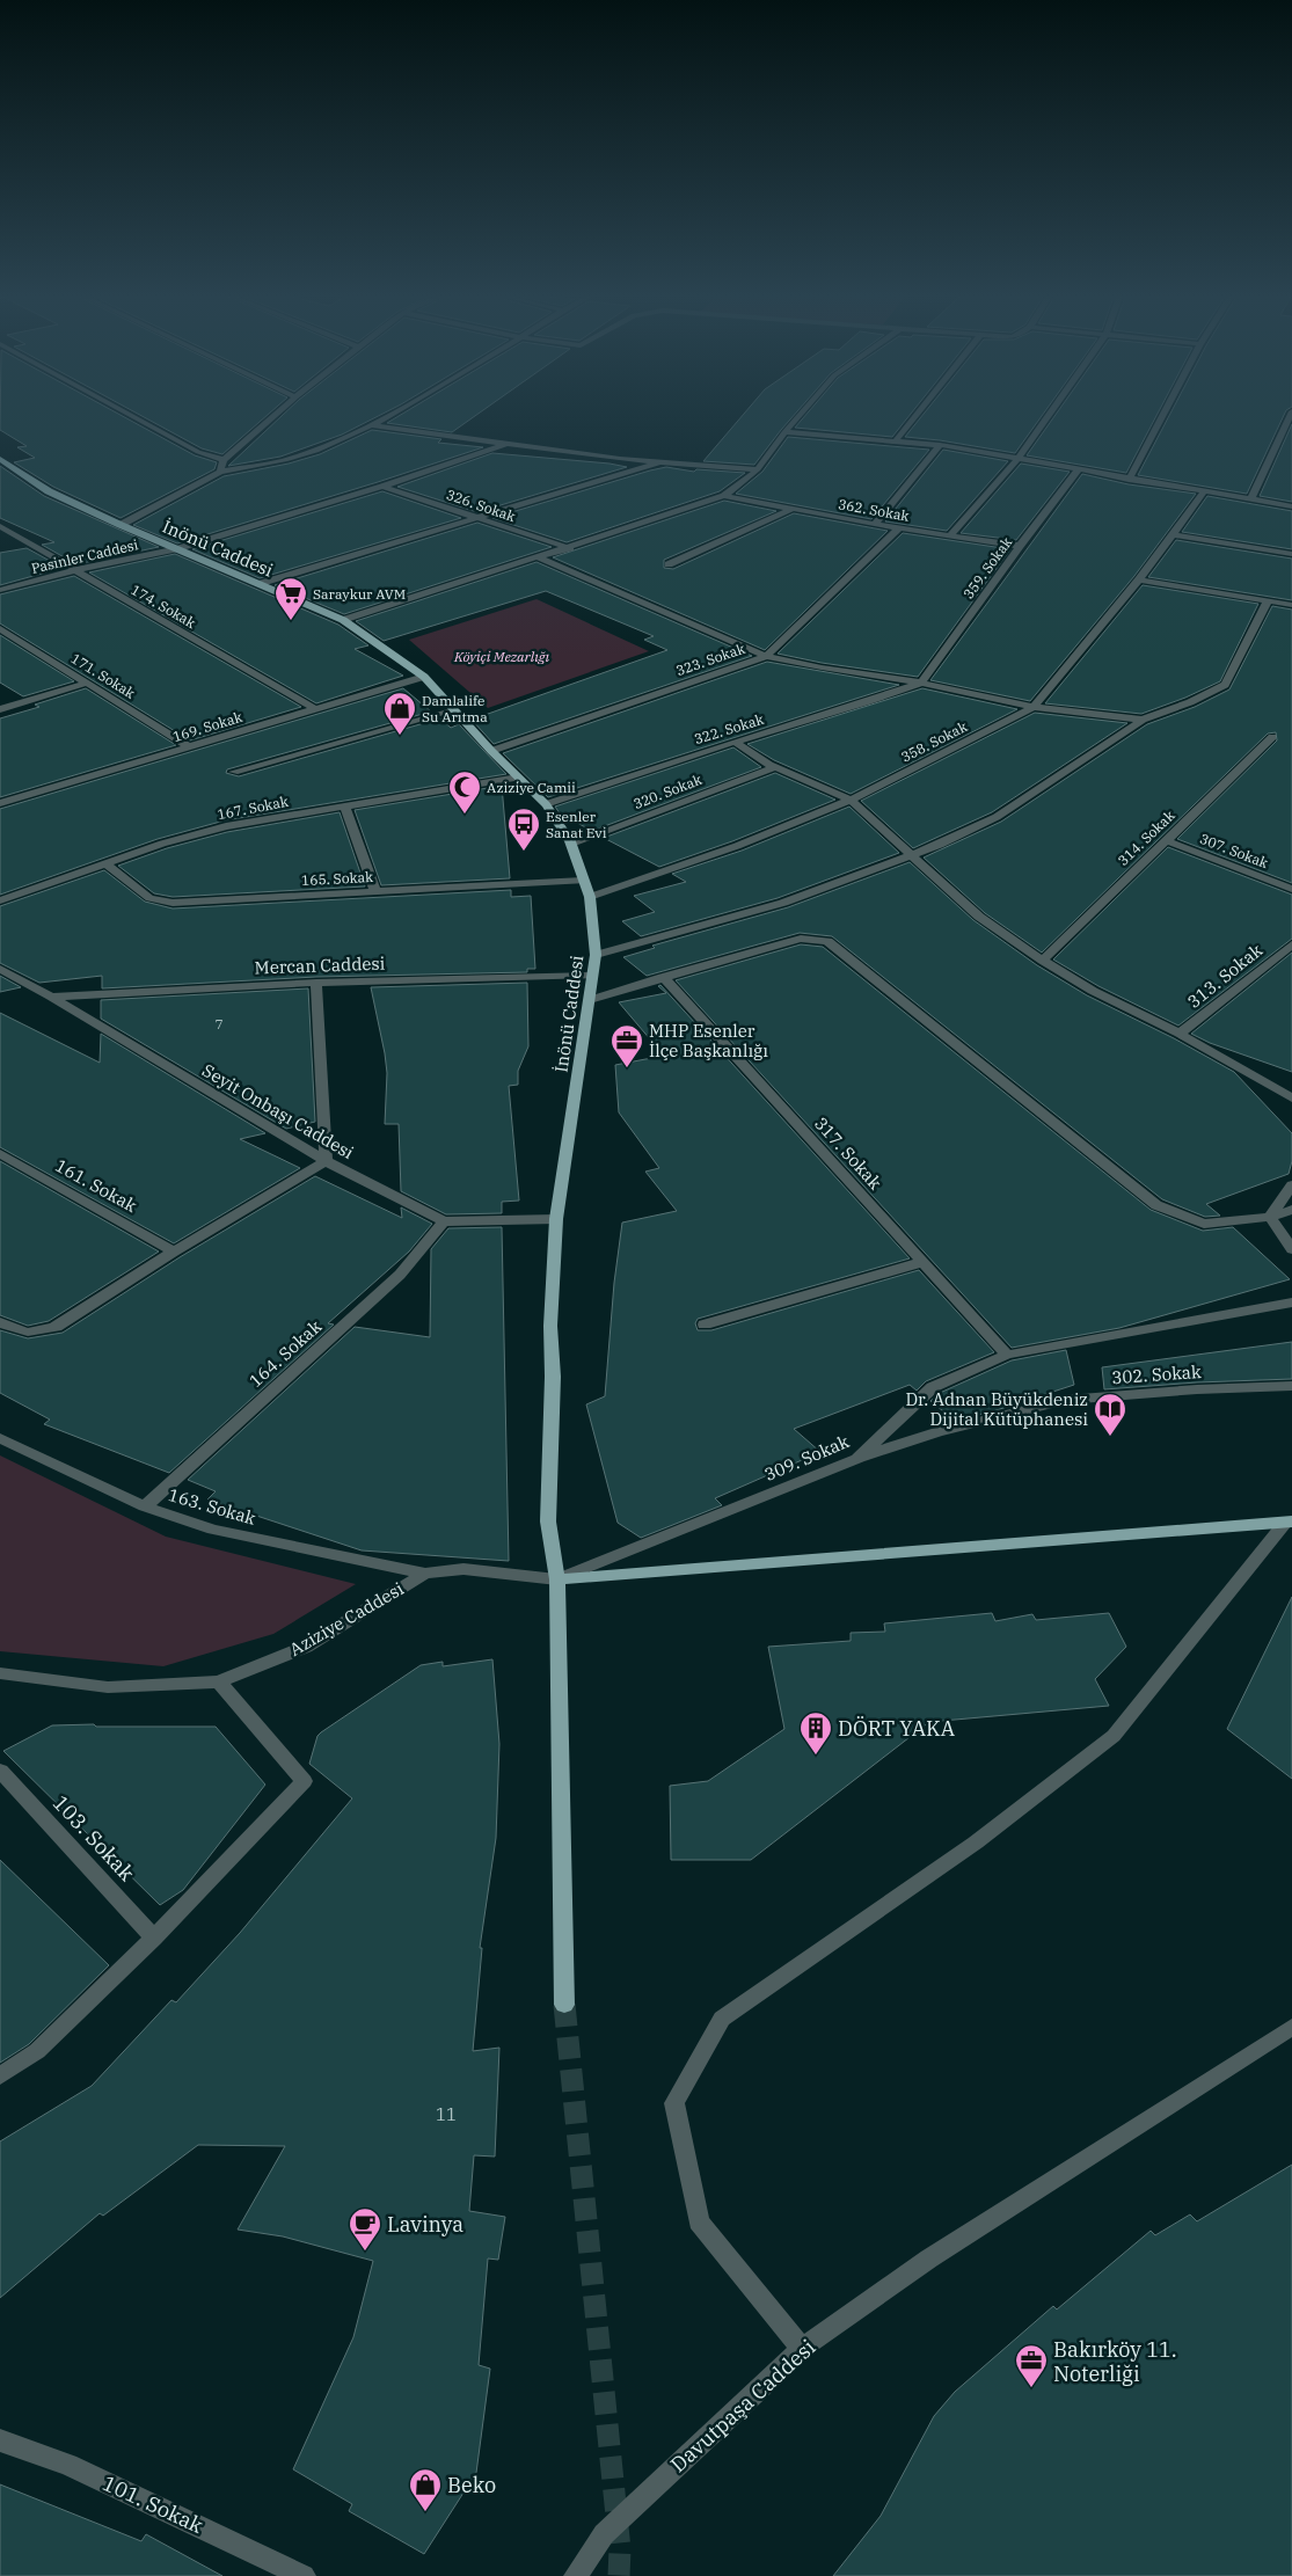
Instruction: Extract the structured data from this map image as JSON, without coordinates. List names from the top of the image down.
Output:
{
  "streets": {
    "main road": ["İnönü Caddesi"],
    "street": [
      "326. Sokak",
      "362. Sokak",
      "Pasinler Caddesi",
      "359. Sokak",
      "174. Sokak",
      "323. Sokak",
      "171. Sokak",
      "169. Sokak",
      "322. Sokak",
      "358. Sokak",
      "320. Sokak",
      "167. Sokak",
      "314. Sokak",
      "307. Sokak",
      "165. Sokak",
      "Mercan Caddesi",
      "313. Sokak",
      "Seyit Onbaşı Caddesi",
      "317. Sokak",
      "161. Sokak",
      "164. Sokak",
      "302. Sokak",
      "309. Sokak",
      "163. Sokak",
      "Aziziye Caddesi",
      "103. Sokak",
      "Davutpaşa Caddesi",
      "101. Sokak"
    ]
  },
  "crossings": [
    ["326. Sokak", "Pasinler Caddesi"],
    ["362. Sokak", "359. Sokak"],
    ["362. Sokak", "323. Sokak"],
    ["İnönü Caddesi", "Pasinler Caddesi"],
    ["İnönü Caddesi", "323. Sokak"],
    ["İnönü Caddesi", "169. Sokak"],
    ["İnönü Caddesi", "322. Sokak"],
    ["İnönü Caddesi", "358. Sokak"],
    ["İnönü Caddesi", "320. Sokak"],
    ["İnönü Caddesi", "167. Sokak"],
    ["İnönü Caddesi", "165. Sokak"],
    ["İnönü Caddesi", "Mercan Caddesi"],
    ["İnönü Caddesi", "Seyit Onbaşı Caddesi"],
    ["İnönü Caddesi", "309. Sokak"],
    ["İnönü Caddesi", "Aziziye Caddesi"],
    ["Pasinler Caddesi", "174. Sokak"],
    ["359. Sokak", "322. Sokak"],
    ["174. Sokak", "169. Sokak"],
    ["171. Sokak", "169. Sokak"],
    ["167. Sokak", "165. Sokak"],
    ["314. Sokak", "307. Sokak"],
    ["Mercan Caddesi", "Seyit Onbaşı Caddesi"],
    ["Seyit Onbaşı Caddesi", "164. Sokak"],
    ["317. Sokak", "309. Sokak"],
    ["164. Sokak", "163. Sokak"],
    ["302. Sokak", "309. Sokak"],
    ["309. Sokak", "Aziziye Caddesi"],
    ["163. Sokak", "Aziziye Caddesi"]
  ],
  "parks": ["Köyiçi Mezarlığı"],
  "places": {
    "supermarket": ["Saraykur AVM"],
    "shop": ["Damlalife Su Arıtma", "Beko"],
    "mosque": ["Aziziye Camii"],
    "bus stop": ["Esenler Sanat Evi"],
    "office": ["MHP Esenler İlçe Başkanlığı", "Bakırköy 11. Noterliği"],
    "library": ["Dr. Adnan Büyükdeniz Dijital Kütüphanesi"],
    "building": ["DÖRT YAKA"],
    "cafe": ["Lavinya"]
  },
  "house_numbers": ["7", "11"]
}
